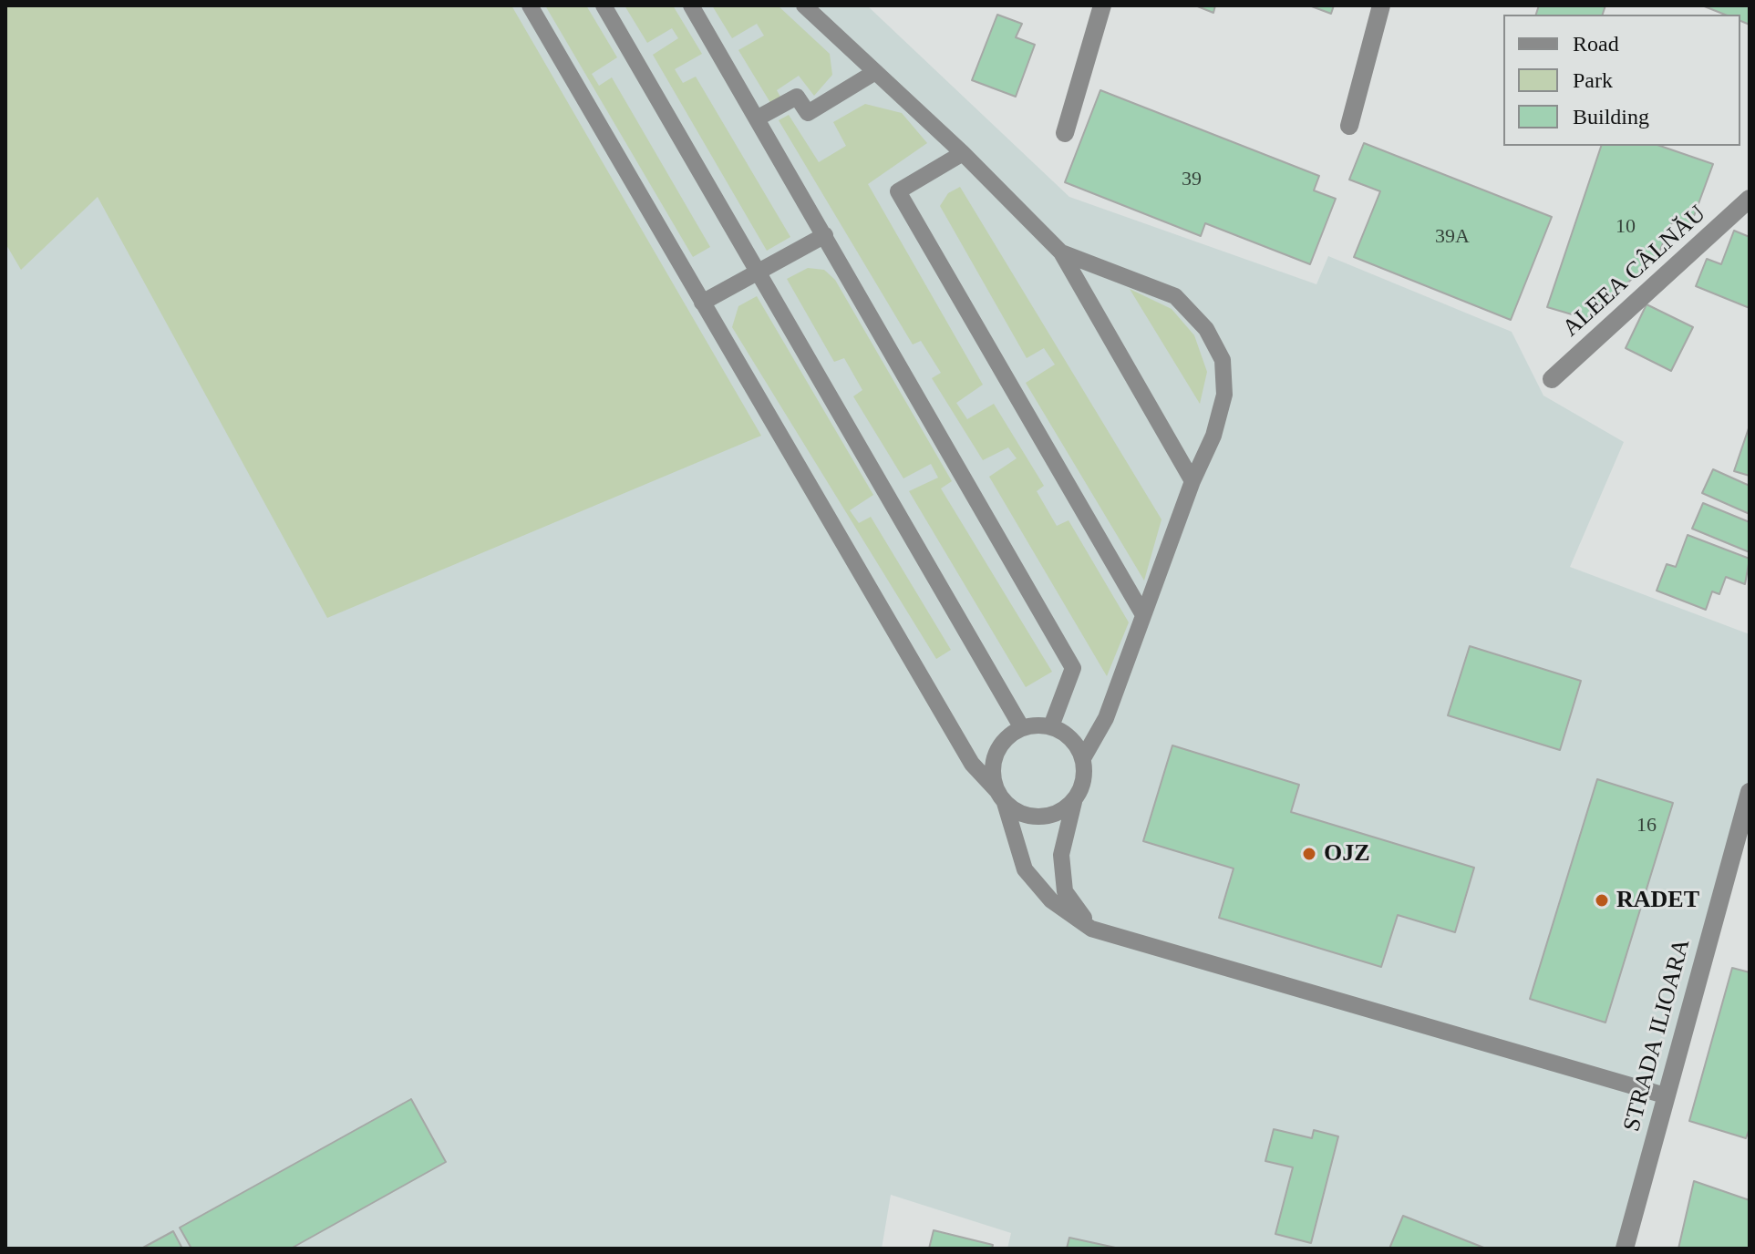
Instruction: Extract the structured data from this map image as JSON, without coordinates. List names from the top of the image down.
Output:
{
  "streets": {
    "street": ["ALEEA CÂLNĂU", "STRADA ILIOARA"]
  },
  "places": ["OJZ", "RADET"],
  "house_numbers": [
    "39",
    "10",
    "39A",
    "16"
  ],
  "legend": ["Road", "Park", "Building"]
}
